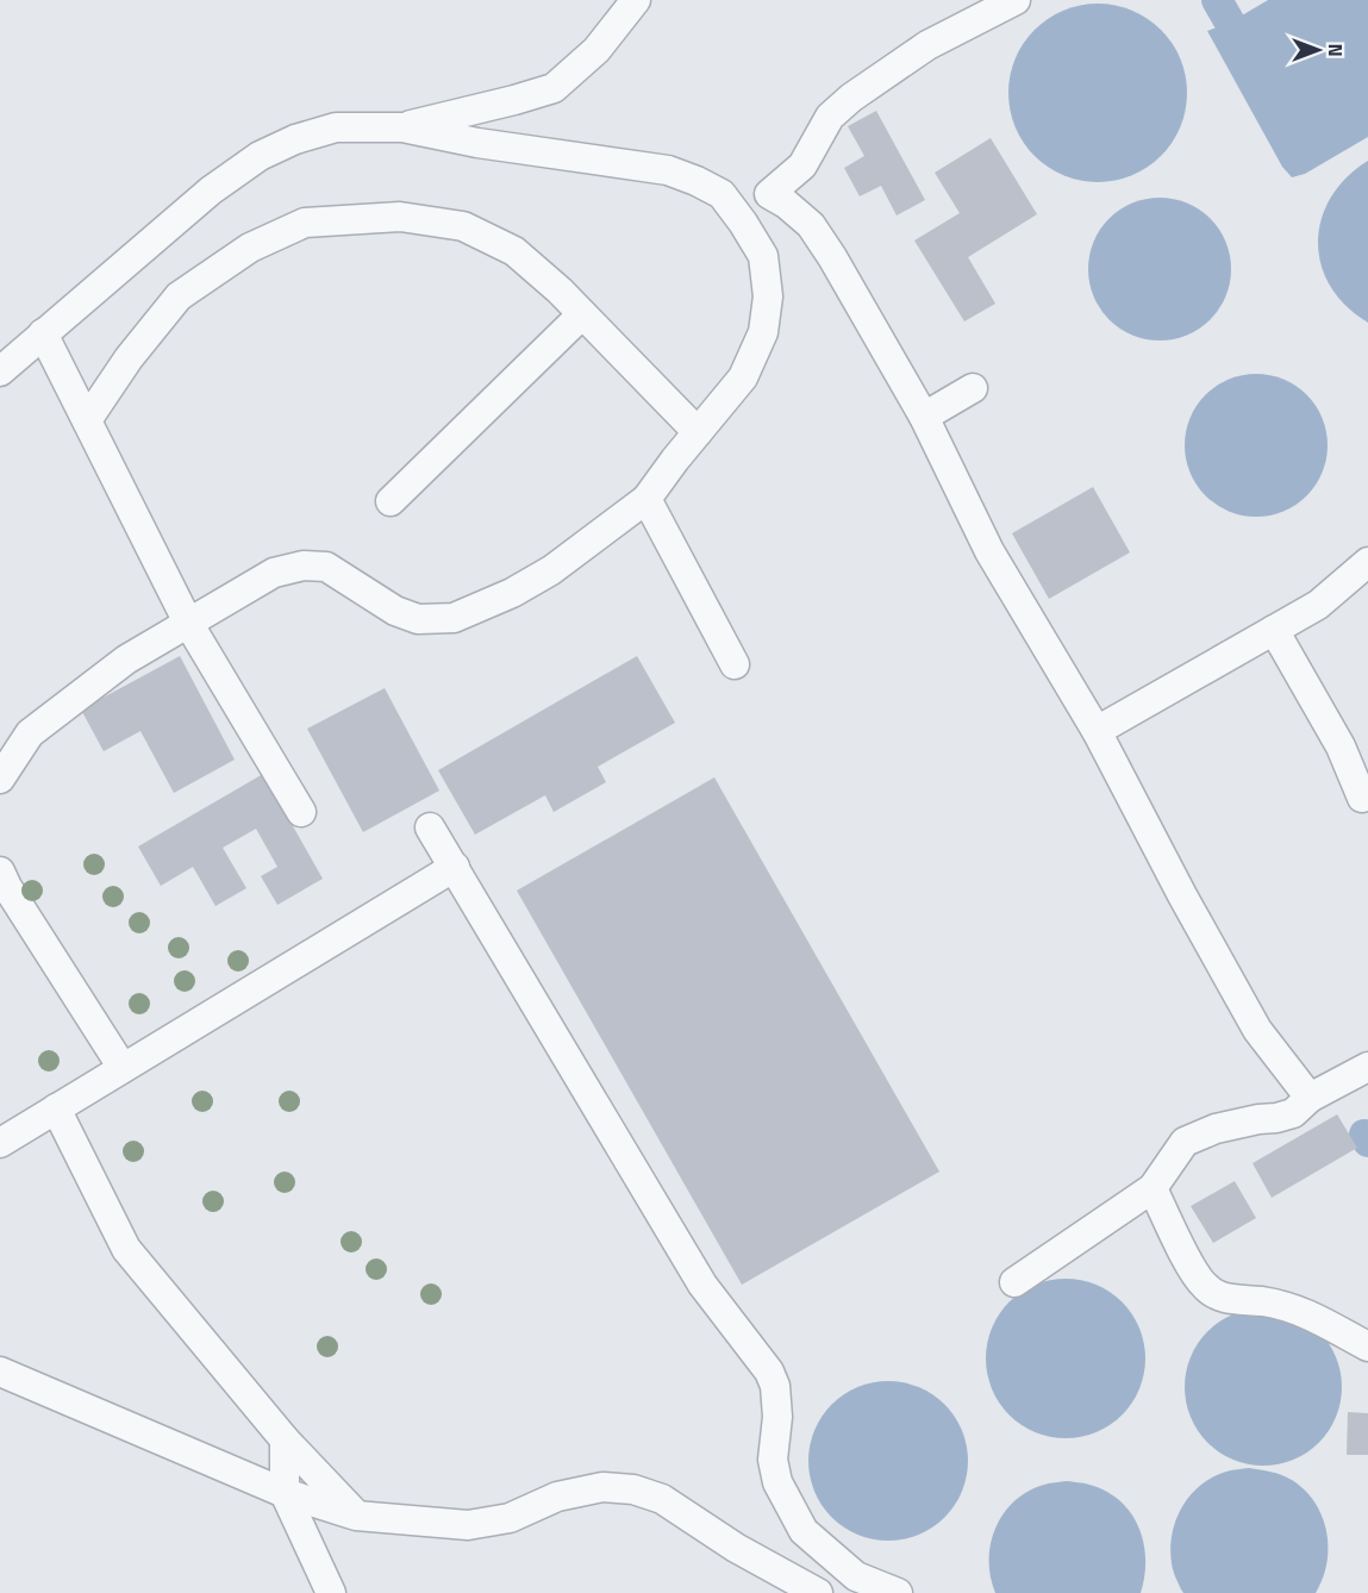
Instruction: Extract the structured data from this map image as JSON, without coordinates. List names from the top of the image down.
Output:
{
  "north": "right"
}
